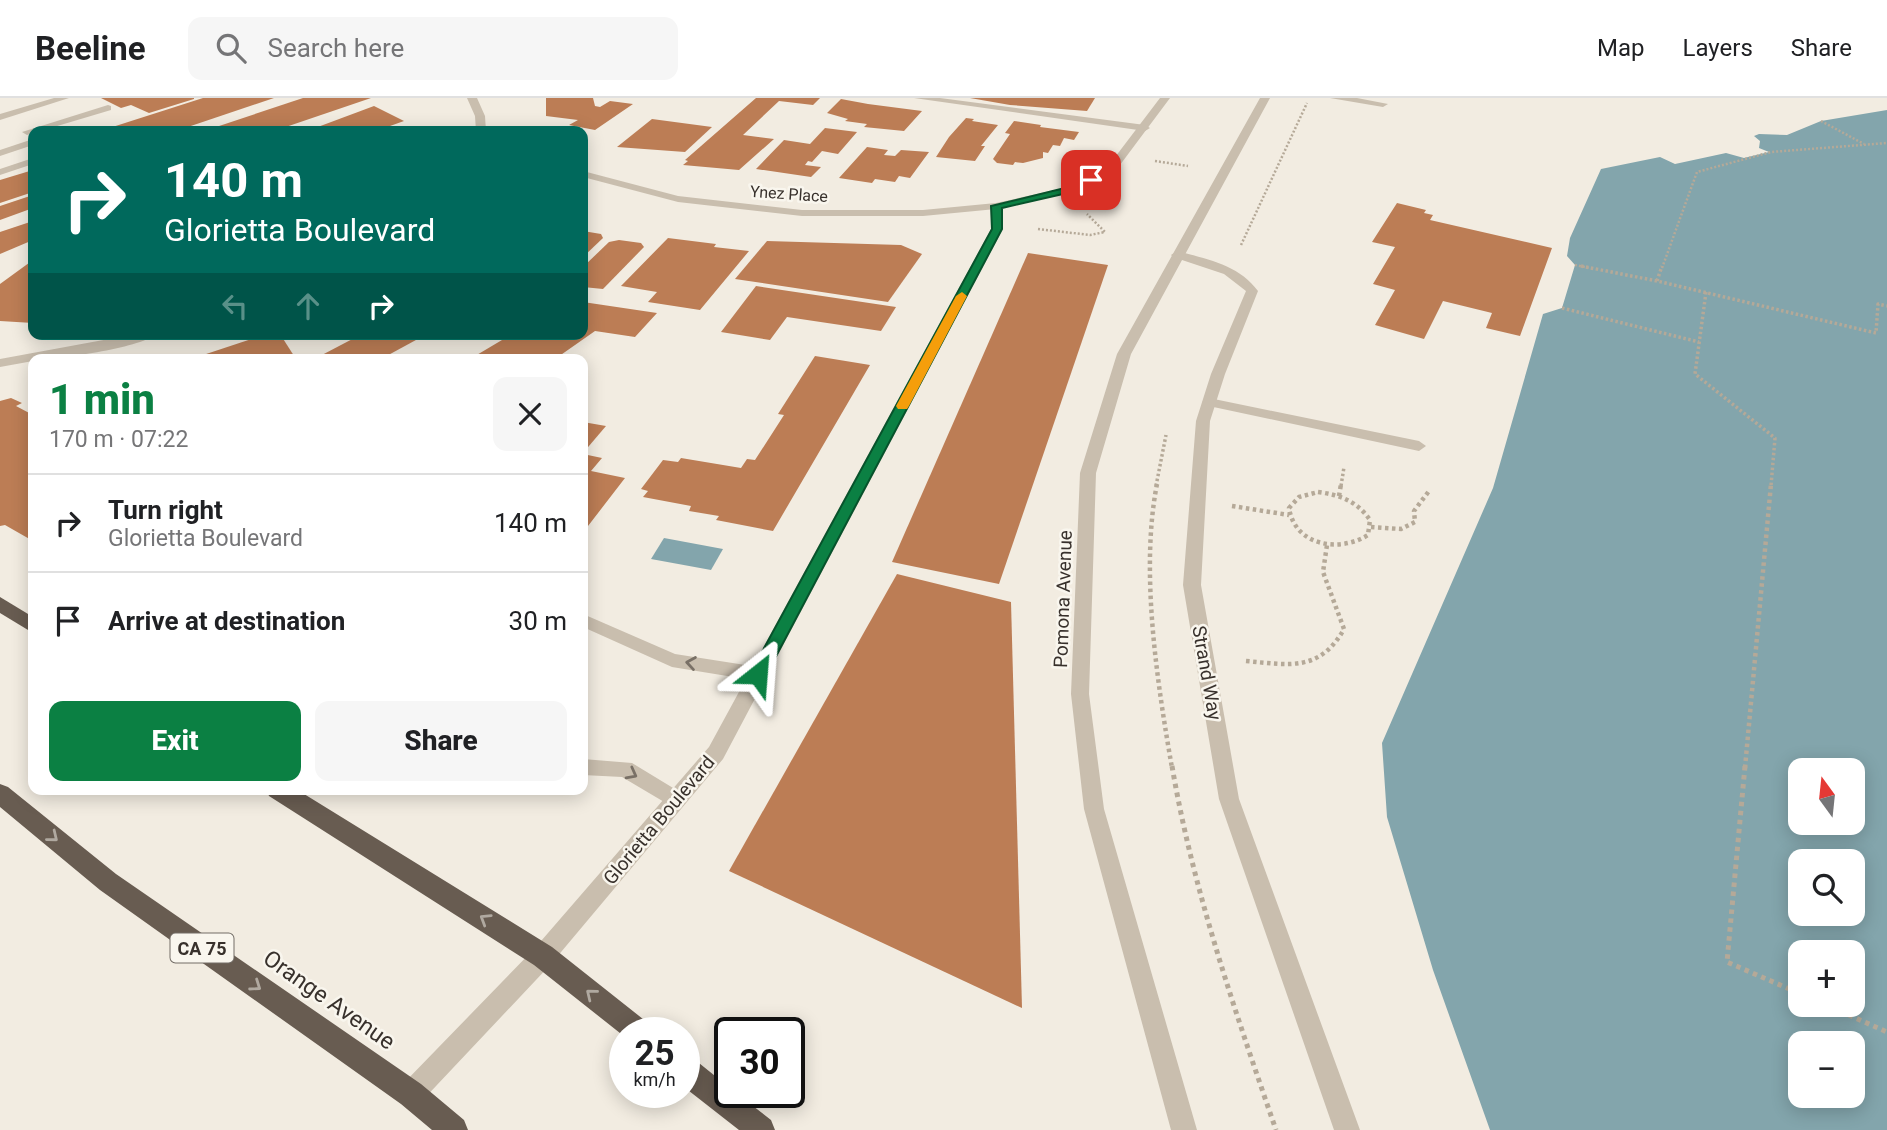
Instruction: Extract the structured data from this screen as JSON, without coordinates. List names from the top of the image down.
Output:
{
  "streets": {
    "highway": ["CA 75", "Orange Avenue"],
    "street": [
      "Ynez Place",
      "Pomona Avenue",
      "Strand Way",
      "Glorietta Boulevard"
    ]
  },
  "crossings": [
    ["Ynez Place", "Glorietta Boulevard"],
    ["Pomona Avenue", "Strand Way"],
    ["Glorietta Boulevard", "Orange Avenue"]
  ],
  "one_way": ["Orange Avenue"],
  "north": "top",
  "page": {
    "header": "Beeline",
    "search": "Search here",
    "nav": ["Map", "Layers", "Share"],
    "turn": ["140 m", "Glorietta Boulevard"],
    "heading": ["1 min", "170 m · 07:22"],
    "list": [
      {
        "name": "Turn right",
        "note": "Glorietta Boulevard",
        "value": "140 m"
      },
      {
        "name": "Arrive at destination",
        "value": "30 m"
      }
    ],
    "buttons": ["Exit", "Share"],
    "map_buttons": ["+", "−"],
    "speed": "25 km/h",
    "limit": "30"
  }
}
